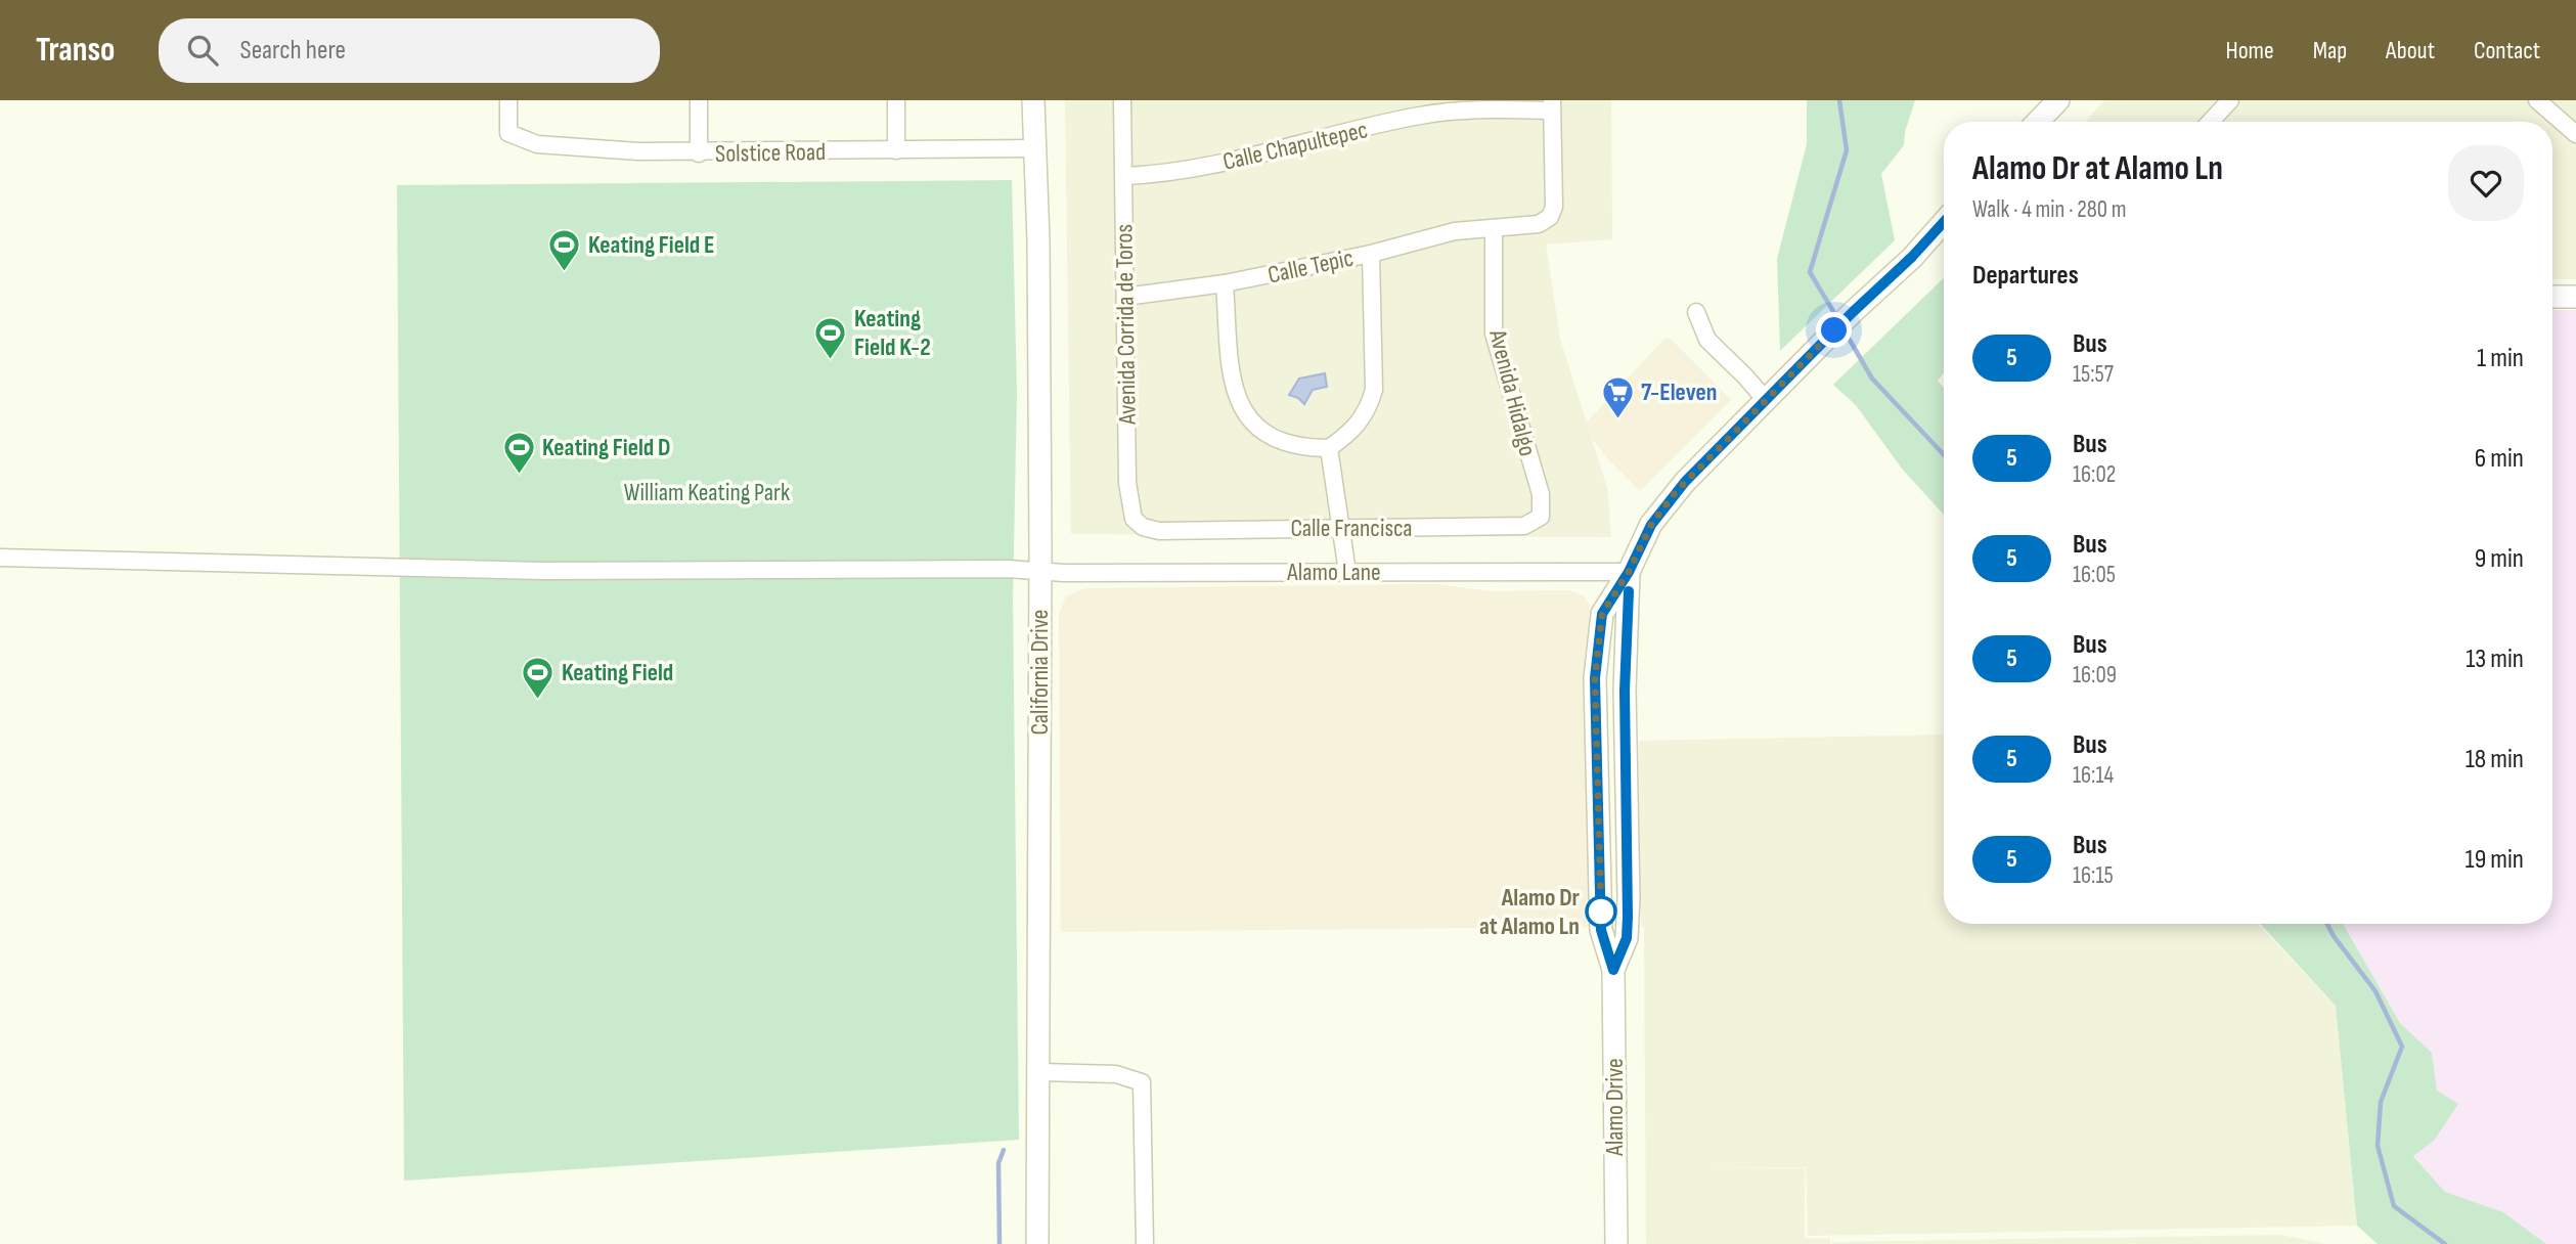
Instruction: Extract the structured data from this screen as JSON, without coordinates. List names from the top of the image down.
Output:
{
  "streets": {
    "main road": ["California Drive", "Alamo Drive"],
    "street": [
      "Calle Chapultepec",
      "Solstice Road",
      "Calle Tepic",
      "Avenida Corrida de Toros",
      "Avenida Hidalgo",
      "Calle Francisca",
      "Alamo Lane"
    ]
  },
  "crossings": [
    ["Calle Chapultepec", "Avenida Corrida de Toros"],
    ["Solstice Road", "California Drive"],
    ["Calle Tepic", "Avenida Corrida de Toros"],
    ["Calle Tepic", "Avenida Hidalgo"],
    ["Avenida Corrida de Toros", "Calle Francisca"],
    ["Avenida Hidalgo", "Calle Francisca"],
    ["Alamo Lane", "California Drive"],
    ["Alamo Lane", "Alamo Drive"]
  ],
  "parks": ["William Keating Park"],
  "places": {
    "sports": [
      "Keating Field E",
      "Keating Field K-2",
      "Keating Field D",
      "Keating Field"
    ],
    "supermarket": ["7-Eleven"],
    "other": ["Alamo Dr at Alamo Ln"]
  },
  "lines": ["bus line 5"],
  "page": {
    "header": "Transo",
    "search": "Search here",
    "nav": [
      "Home",
      "Map",
      "About",
      "Contact"
    ],
    "heading": [
      ["Alamo Dr at Alamo Ln", "Walk · 4 min · 280 m"],
      "Departures"
    ],
    "list": [
      {
        "mark": "5",
        "name": "Bus",
        "note": "15:57",
        "value": "1 min"
      },
      {
        "mark": "5",
        "name": "Bus",
        "note": "16:02",
        "value": "6 min"
      },
      {
        "mark": "5",
        "name": "Bus",
        "note": "16:05",
        "value": "9 min"
      },
      {
        "mark": "5",
        "name": "Bus",
        "note": "16:09",
        "value": "13 min"
      },
      {
        "mark": "5",
        "name": "Bus",
        "note": "16:14",
        "value": "18 min"
      },
      {
        "mark": "5",
        "name": "Bus",
        "note": "16:15",
        "value": "19 min"
      }
    ]
  }
}
